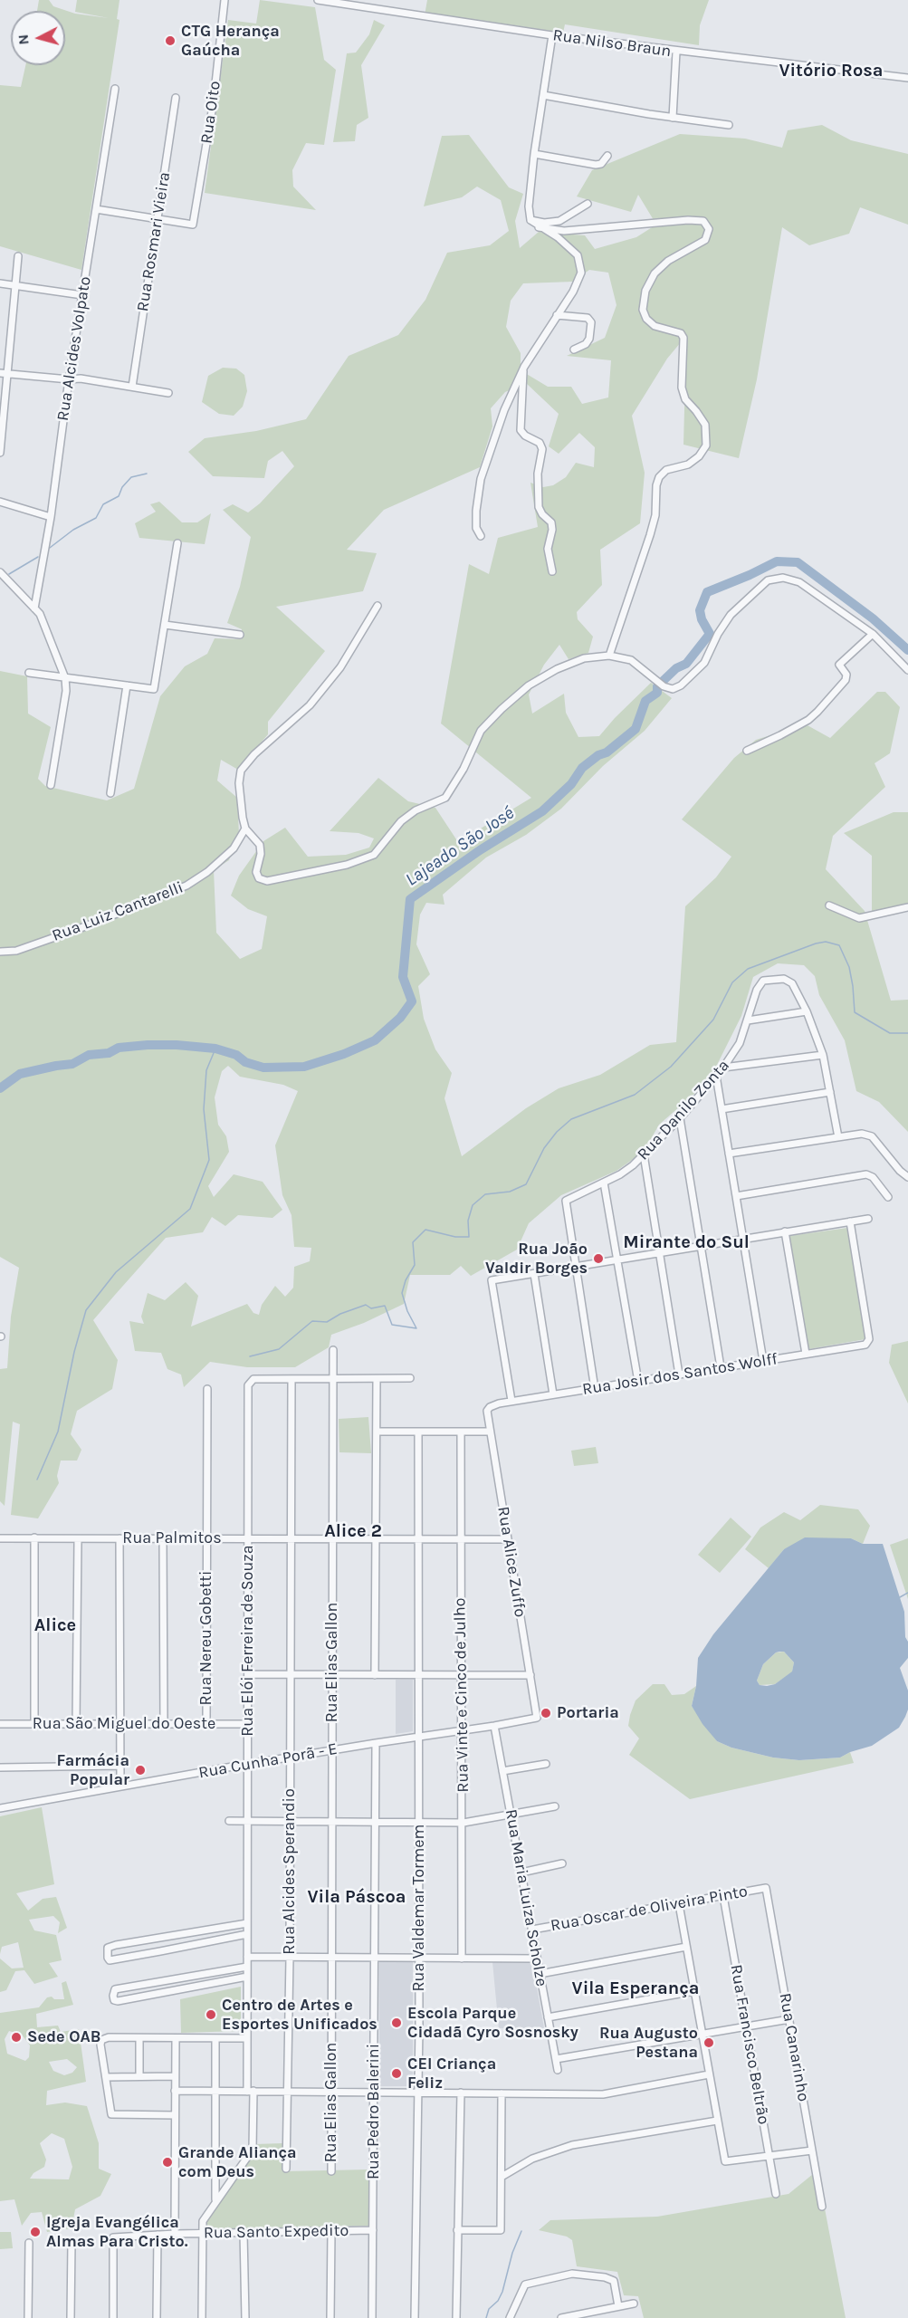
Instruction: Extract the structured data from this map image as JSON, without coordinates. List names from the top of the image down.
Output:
{
  "streets": {
    "street": [
      "Rua Nilso Braun",
      "Rua Oito",
      "Rua Rosmari Vieira",
      "Rua Alcides Volpato",
      "Rua Luiz Cantarelli",
      "Rua Danilo Zonta",
      "Rua Josir dos Santos Wolff",
      "Rua Palmitos",
      "Rua Alice Zuffo",
      "Rua Nereu Gobetti",
      "Rua Elói Ferreira de Souza",
      "Rua Elias Gallon",
      "Rua Vinte e Cinco de Julho",
      "Rua São Miguel do Oeste",
      "Rua Cunha Porã - E",
      "Rua Alcides Sperandio",
      "Rua Maria Luiza Scholze",
      "Rua Valdemar Tormem",
      "Rua Oscar de Oliveira Pinto",
      "Rua Francisco Beltrão",
      "Rua Canarinho",
      "Rua Pedro Balerini",
      "Rua Santo Expedito"
    ]
  },
  "crossings": [
    ["Rua Oito", "Rua Rosmari Vieira"],
    ["Rua Josir dos Santos Wolff", "Rua Alice Zuffo"],
    ["Rua Palmitos", "Rua Alice Zuffo"],
    ["Rua Palmitos", "Rua Nereu Gobetti"],
    ["Rua Palmitos", "Rua Elói Ferreira de Souza"],
    ["Rua Palmitos", "Rua Elias Gallon"],
    ["Rua Palmitos", "Rua Vinte e Cinco de Julho"],
    ["Rua Palmitos", "Rua Alcides Sperandio"],
    ["Rua Palmitos", "Rua Valdemar Tormem"],
    ["Rua Alice Zuffo", "Rua Cunha Porã - E"],
    ["Rua Nereu Gobetti", "Rua São Miguel do Oeste"],
    ["Rua Elói Ferreira de Souza", "Rua São Miguel do Oeste"],
    ["Rua Elói Ferreira de Souza", "Rua Cunha Porã - E"],
    ["Rua Elói Ferreira de Souza", "Rua Alcides Sperandio"],
    ["Rua Elói Ferreira de Souza", "Rua Santo Expedito"],
    ["Rua Elias Gallon", "Rua Cunha Porã - E"],
    ["Rua Vinte e Cinco de Julho", "Rua Cunha Porã - E"],
    ["Rua Cunha Porã - E", "Rua Alcides Sperandio"],
    ["Rua Cunha Porã - E", "Rua Maria Luiza Scholze"],
    ["Rua Cunha Porã - E", "Rua Valdemar Tormem"],
    ["Rua Cunha Porã - E", "Rua Pedro Balerini"],
    ["Rua Maria Luiza Scholze", "Rua Oscar de Oliveira Pinto"],
    ["Rua Oscar de Oliveira Pinto", "Rua Francisco Beltrão"],
    ["Rua Oscar de Oliveira Pinto", "Rua Canarinho"],
    ["Rua Pedro Balerini", "Rua Santo Expedito"]
  ],
  "districts": [
    "Vitório Rosa",
    "Mirante do Sul",
    "Alice 2",
    "Alice",
    "Vila Páscoa",
    "Vila Esperança"
  ],
  "water": ["Lajeado São José"],
  "places": [
    "CTG Herança Gaúcha",
    "Rua João Valdir Borges",
    "Portaria",
    "Farmácia Popular",
    "Centro de Artes e Esportes Unificados",
    "Escola Parque Cidadã Cyro Sosnosky",
    "Sede OAB",
    "Rua Augusto Pestana",
    "CEI Criança Feliz",
    "Grande Aliança com Deus",
    "Igreja Evangélica Almas Para Cristo."
  ],
  "north": "left"
}
